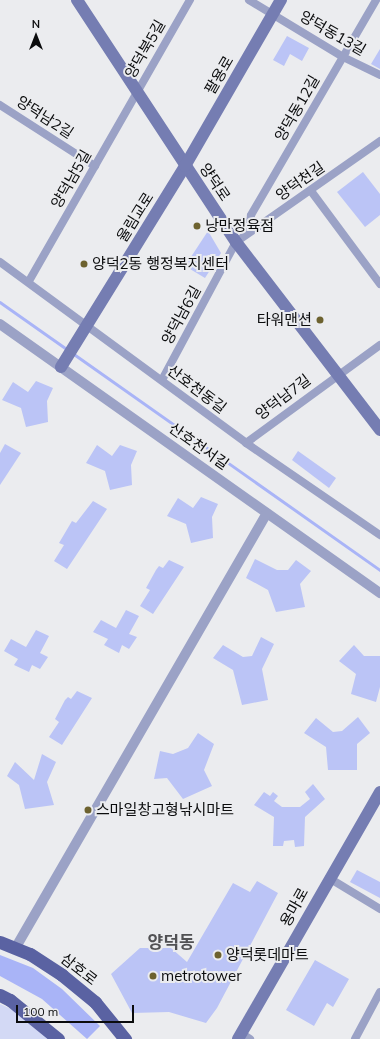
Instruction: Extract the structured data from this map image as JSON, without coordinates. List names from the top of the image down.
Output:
{
  "streets": {
    "main road": [
      "팔용로",
      "양덕로",
      "율림교로",
      "용마로",
      "삼호로"
    ],
    "street": [
      "양덕동13길",
      "양덕북5길",
      "양덕동12길",
      "양덕남2길",
      "양덕남5길",
      "양덕천길",
      "양덕남6길",
      "산호천동길",
      "양덕남7길",
      "산호천서길"
    ]
  },
  "crossings": [
    ["양덕동13길", "팔용로"],
    ["양덕동13길", "양덕동12길"],
    ["양덕북5길", "양덕남5길"],
    ["양덕북5길", "양덕로"],
    ["팔용로", "양덕로"],
    ["팔용로", "율림교로"],
    ["양덕동12길", "양덕천길"],
    ["양덕남2길", "양덕남5길"],
    ["양덕남5길", "양덕로"],
    ["양덕남5길", "산호천동길"],
    ["양덕천길", "양덕로"],
    ["양덕천길", "양덕남6길"],
    ["양덕로", "율림교로"],
    ["양덕로", "양덕남6길"],
    ["양덕로", "양덕남7길"],
    ["율림교로", "산호천동길"],
    ["율림교로", "산호천서길"],
    ["양덕남6길", "산호천동길"],
    ["산호천동길", "양덕남7길"]
  ],
  "districts": ["양덕동"],
  "places": [
    "낭만정육점",
    "양덕2동 행정복지센터",
    "타워맨션",
    "스마일창고형낚시마트",
    "양덕롯데마트",
    "metrotower"
  ],
  "scale_bar": "100 m",
  "north": "top"
}
